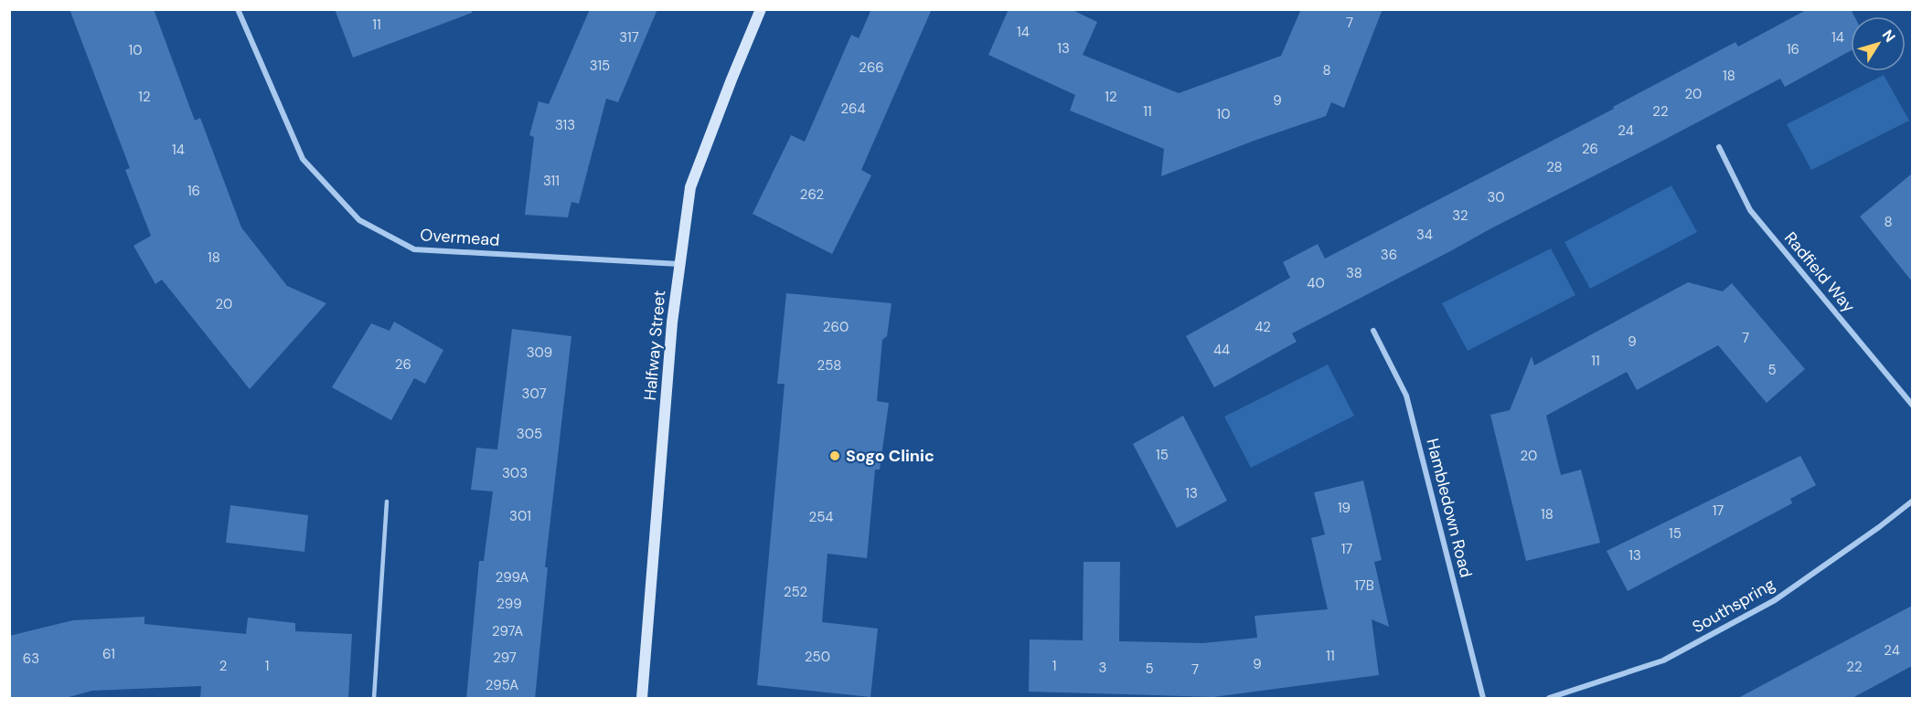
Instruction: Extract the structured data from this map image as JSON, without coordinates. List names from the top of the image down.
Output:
{
  "streets": {
    "main road": ["Halfway Street"],
    "street": [
      "Overmead",
      "Radfield Way",
      "Hambledown Road",
      "Southspring"
    ]
  },
  "crossings": [
    ["Overmead", "Halfway Street"]
  ],
  "places": ["Sogo Clinic"],
  "house_numbers": [
    "7",
    "11",
    "14",
    "317",
    "14",
    "13",
    "16",
    "10",
    "315",
    "266",
    "8",
    "18",
    "20",
    "12",
    "12",
    "9",
    "264",
    "11",
    "22",
    "10",
    "313",
    "24",
    "26",
    "14",
    "28",
    "311",
    "16",
    "262",
    "30",
    "32",
    "8",
    "34",
    "36",
    "18",
    "38",
    "40",
    "20",
    "260",
    "42",
    "7",
    "9",
    "44",
    "309",
    "11",
    "26",
    "258",
    "5",
    "307",
    "305",
    "15",
    "20",
    "303",
    "13",
    "19",
    "17",
    "18",
    "301",
    "254",
    "15",
    "17",
    "13",
    "299A",
    "17B",
    "252",
    "299",
    "297A",
    "24",
    "61",
    "11",
    "250",
    "297",
    "63",
    "9",
    "2",
    "1",
    "1",
    "22",
    "3",
    "5",
    "7",
    "295A"
  ],
  "north": "top right"
}
